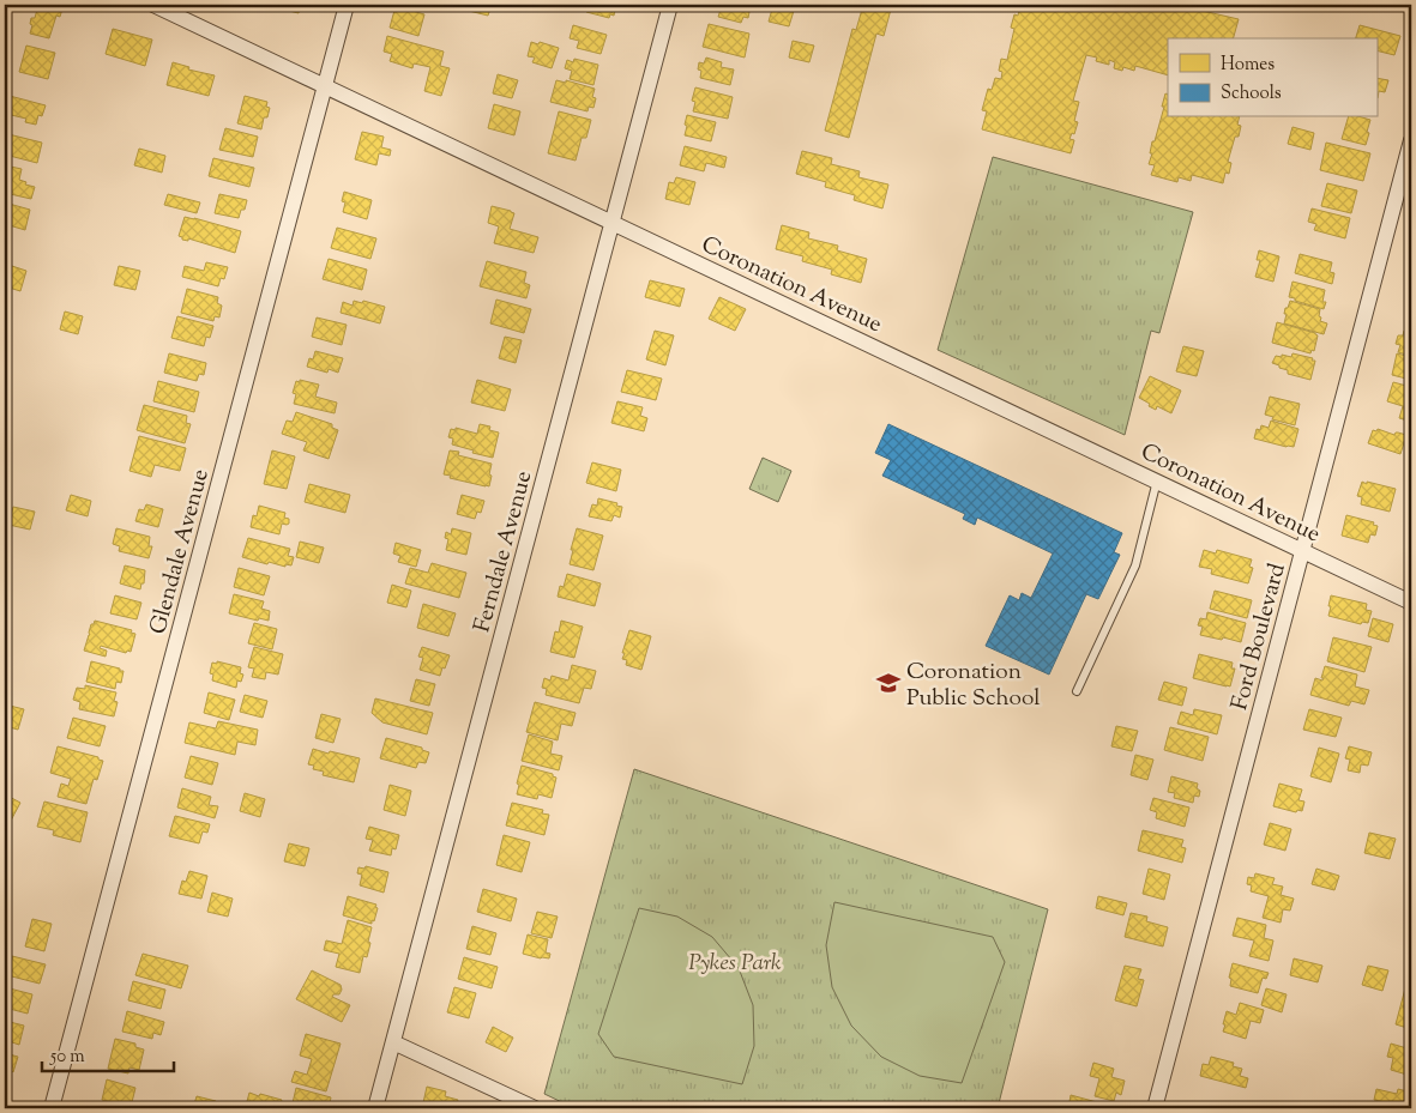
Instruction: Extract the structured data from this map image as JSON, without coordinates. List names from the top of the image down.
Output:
{
  "streets": {
    "street": [
      "Coronation Avenue",
      "Glendale Avenue",
      "Ferndale Avenue",
      "Ford Boulevard"
    ]
  },
  "crossings": [
    ["Coronation Avenue", "Glendale Avenue"],
    ["Coronation Avenue", "Ferndale Avenue"],
    ["Coronation Avenue", "Ford Boulevard"]
  ],
  "parks": ["Pykes Park"],
  "places": {
    "school or university": ["Coronation Public School"]
  },
  "legend": ["Homes", "Schools"],
  "scale_bar": "50 m"
}
